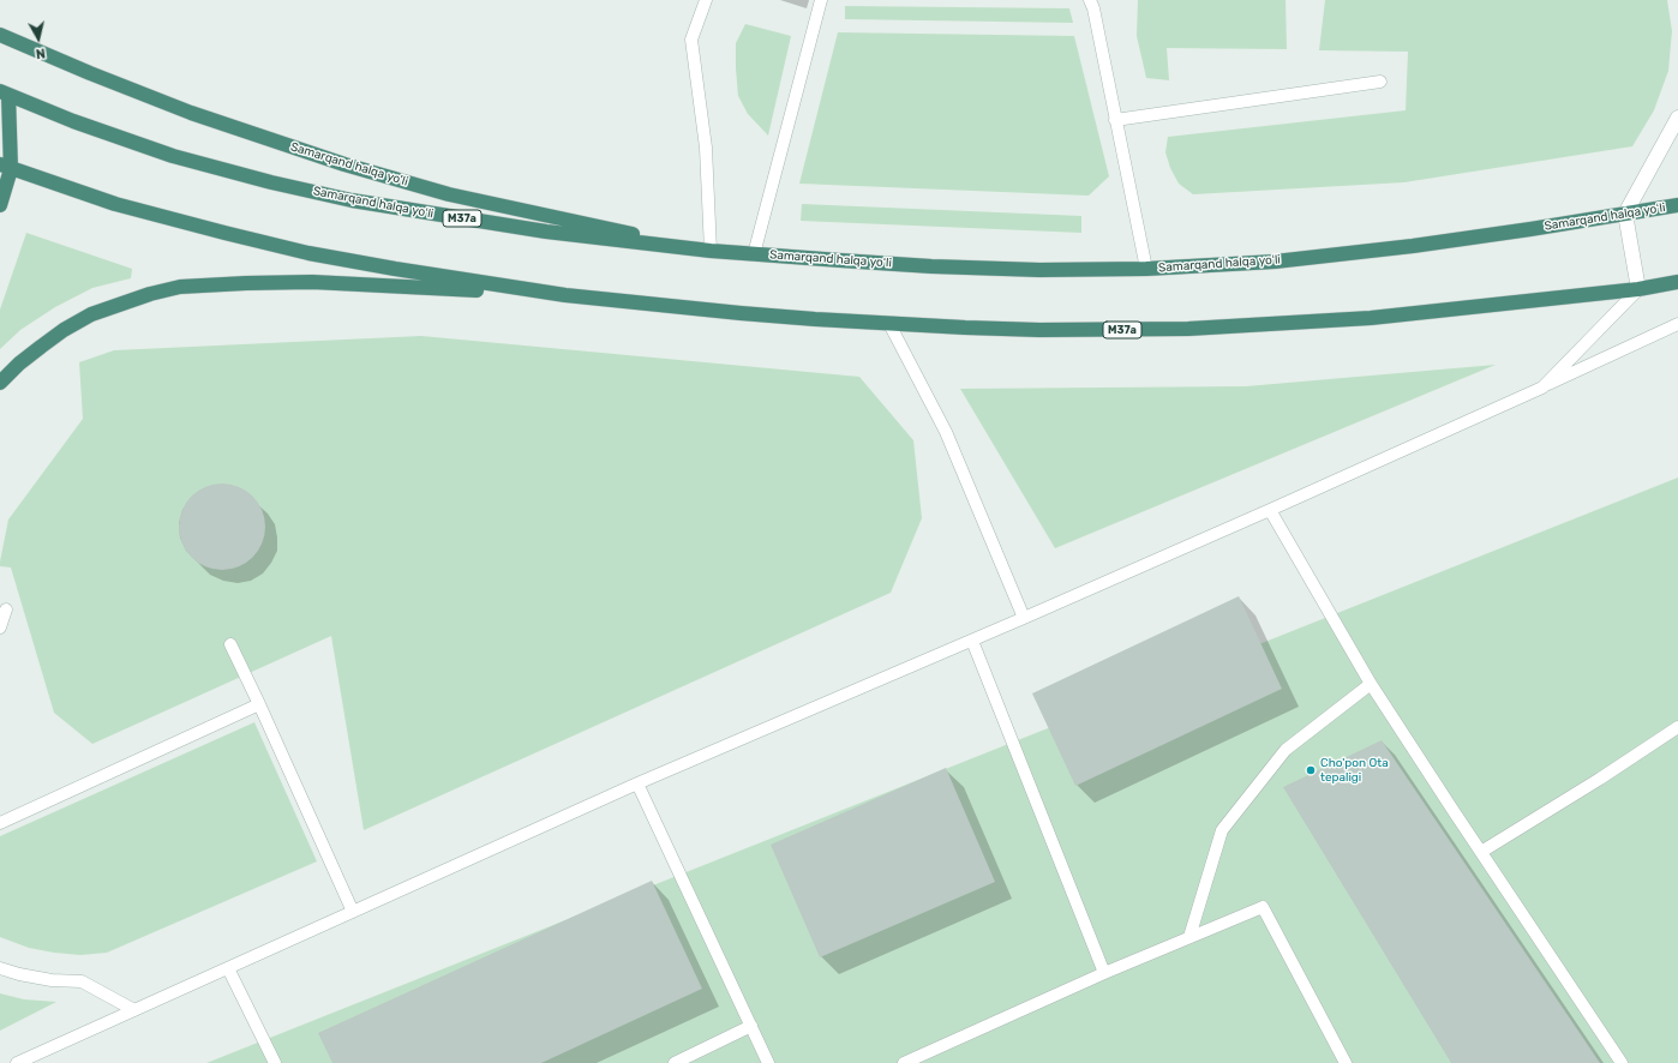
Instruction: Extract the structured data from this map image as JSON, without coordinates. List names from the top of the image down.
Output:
{
  "streets": {
    "highway": ["Samarqand halqa yo'li", "Samarqand halqa yoʻli", "M37a"]
  },
  "crossings": [
    ["Samarqand halqa yo'li", "Samarqand halqa yoʻli"]
  ],
  "places": ["Cho'pon Ota tepaligi"],
  "north": "bottom"
}
